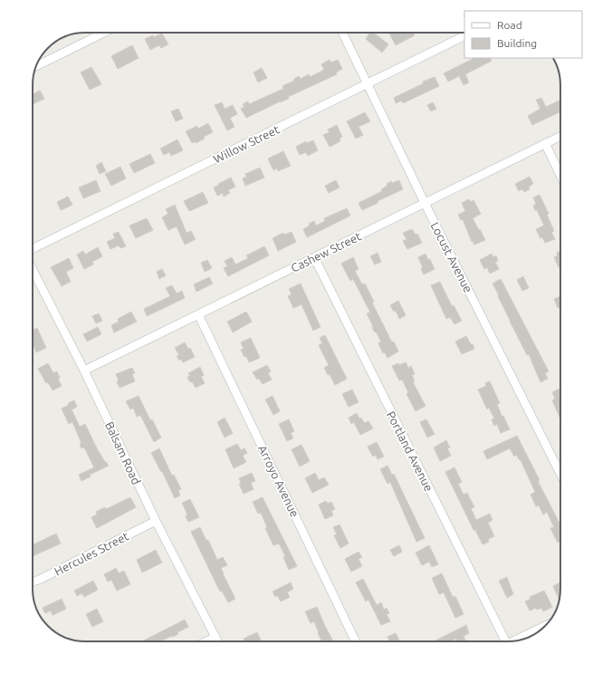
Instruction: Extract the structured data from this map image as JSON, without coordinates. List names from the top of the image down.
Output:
{
  "streets": {
    "street": [
      "Willow Street",
      "Cashew Street",
      "Locust Avenue",
      "Portland Avenue",
      "Balsam Road",
      "Arroyo Avenue",
      "Hercules Street"
    ]
  },
  "crossings": [
    ["Willow Street", "Locust Avenue"],
    ["Cashew Street", "Locust Avenue"],
    ["Cashew Street", "Portland Avenue"],
    ["Cashew Street", "Balsam Road"],
    ["Cashew Street", "Arroyo Avenue"],
    ["Balsam Road", "Hercules Street"]
  ],
  "legend": ["Road", "Building"]
}
